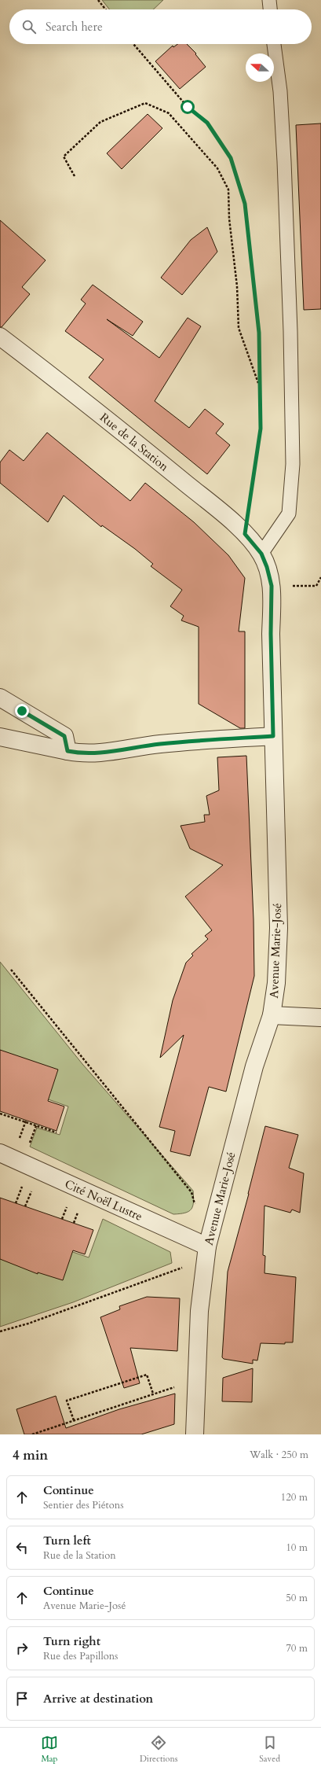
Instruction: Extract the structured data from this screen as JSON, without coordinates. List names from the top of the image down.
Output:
{
  "streets": {
    "street": ["Rue de la Station", "Avenue Marie-José", "Cité Noël Lustre"]
  },
  "crossings": [
    ["Rue de la Station", "Avenue Marie-José"],
    ["Avenue Marie-José", "Cité Noël Lustre"]
  ],
  "north": "left",
  "page": {
    "search": "Search here",
    "heading": ["4 min", "Walk · 250 m"],
    "list": [
      ["Continue", "Sentier des Piétons", "120 m"],
      ["Turn left", "Rue de la Station", "10 m"],
      ["Continue", "Avenue Marie-José", "50 m"],
      ["Turn right", "Rue des Papillons", "70 m"],
      "Arrive at destination"
    ],
    "nav": ["Map", "Directions", "Saved"]
  }
}
